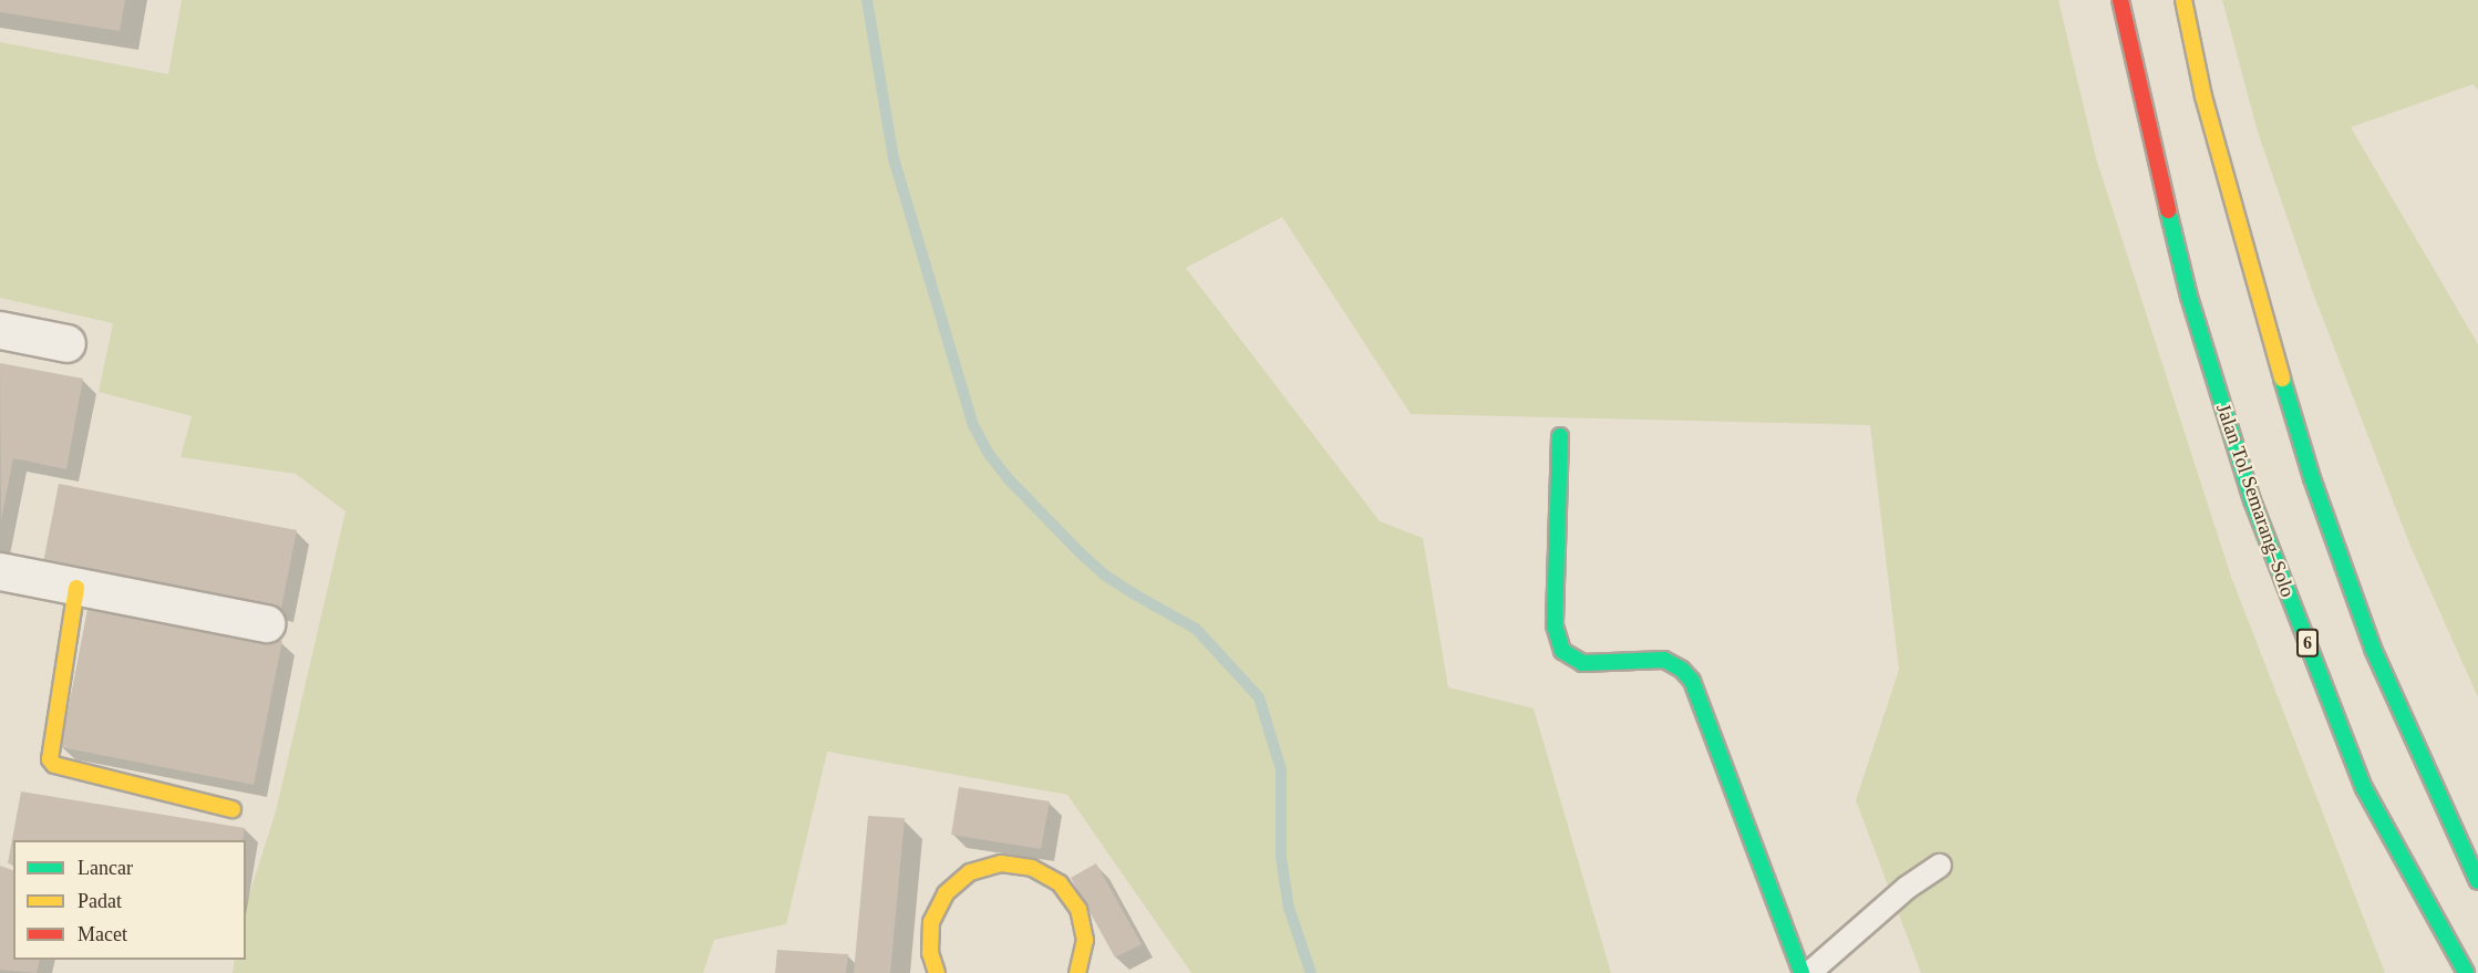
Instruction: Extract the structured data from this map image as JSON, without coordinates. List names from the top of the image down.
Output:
{
  "streets": {
    "main road": ["Jalan Tol Semarang–Solo", "6"]
  },
  "legend": ["Lancar", "Padat", "Macet"]
}
